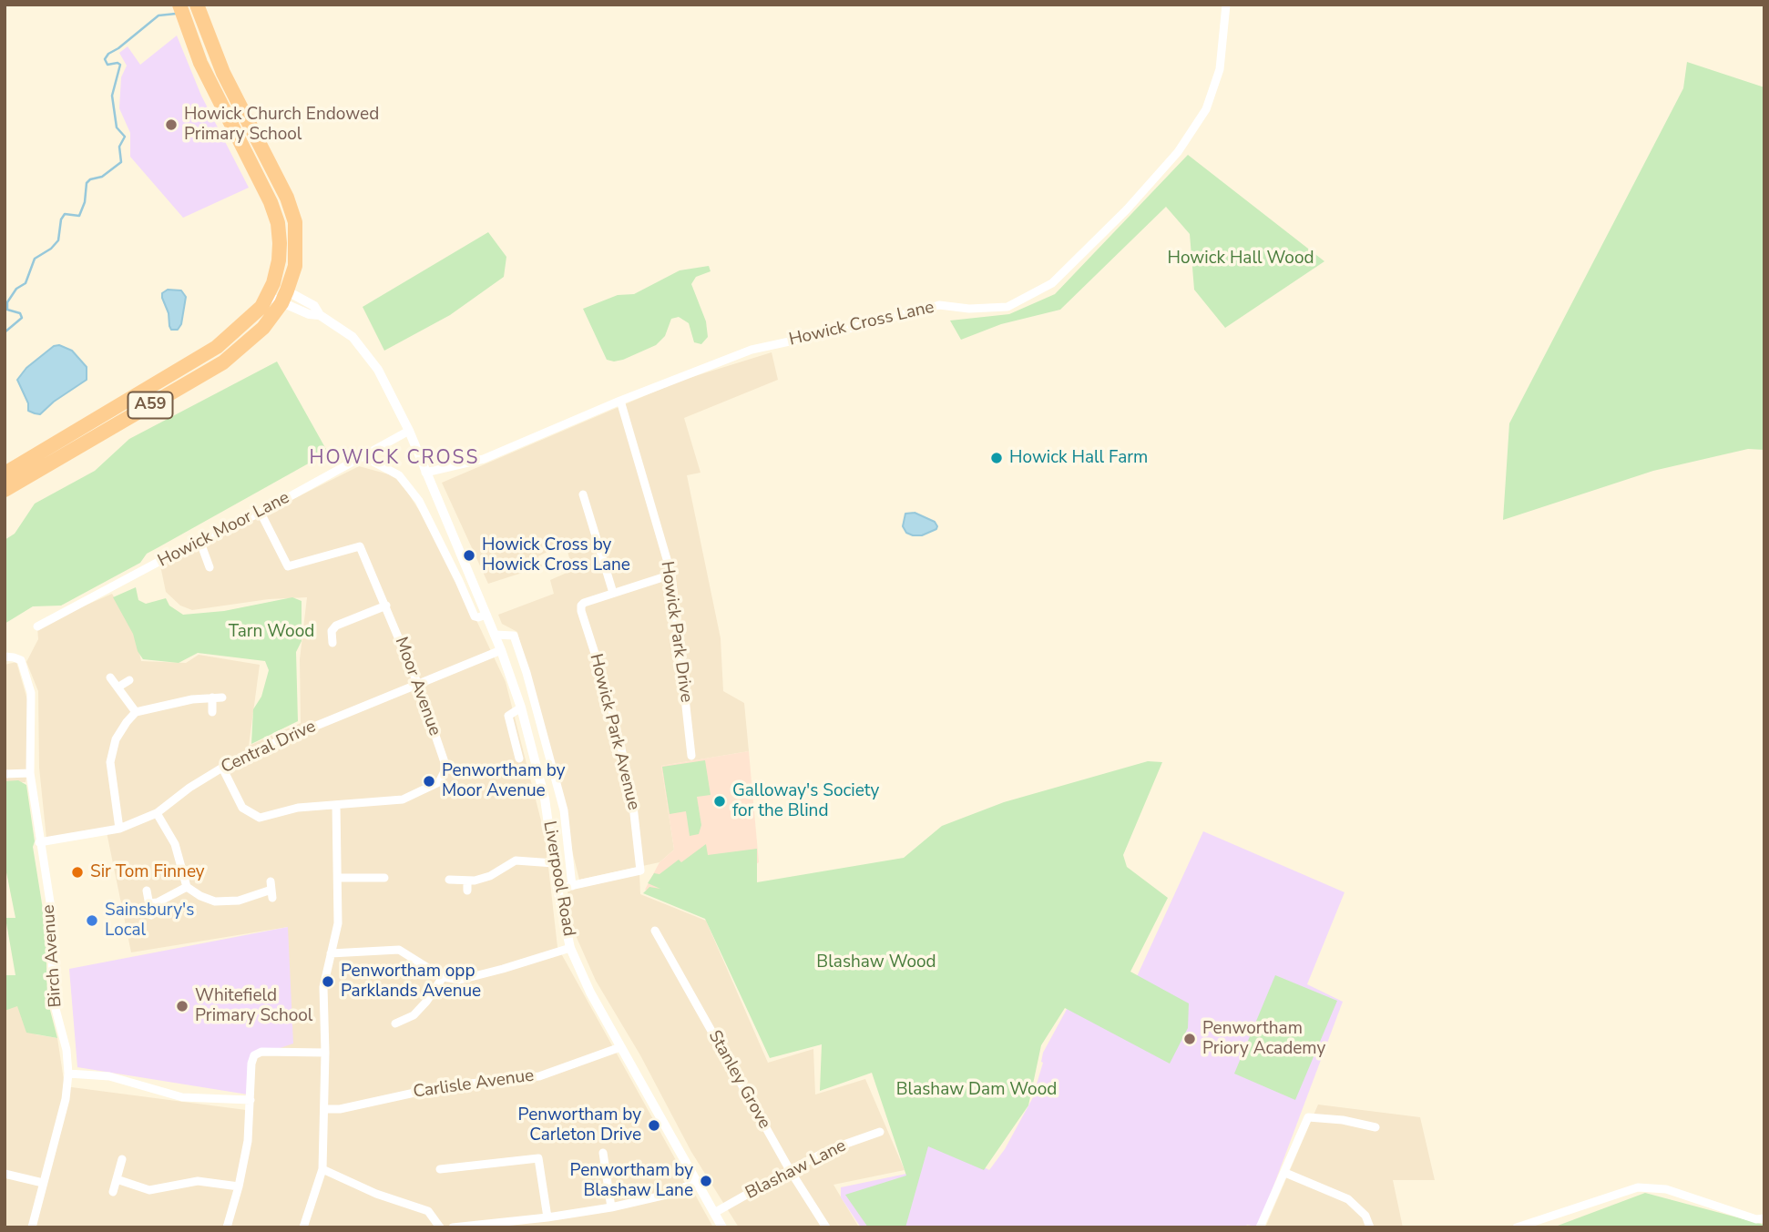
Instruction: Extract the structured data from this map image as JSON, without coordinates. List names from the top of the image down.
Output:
{
  "streets": {
    "highway": ["A59"],
    "street": [
      "Howick Cross Lane",
      "Howick Moor Lane",
      "Howick Park Drive",
      "Moor Avenue",
      "Howick Park Avenue",
      "Central Drive",
      "Liverpool Road",
      "Birch Avenue",
      "Stanley Grove",
      "Carlisle Avenue",
      "Blashaw Lane"
    ]
  },
  "crossings": [
    ["Howick Cross Lane", "Howick Park Drive"],
    ["Howick Cross Lane", "Liverpool Road"],
    ["A59", "Liverpool Road"],
    ["Howick Moor Lane", "Moor Avenue"],
    ["Howick Moor Lane", "Liverpool Road"],
    ["Howick Park Drive", "Howick Park Avenue"],
    ["Moor Avenue", "Central Drive"],
    ["Howick Park Avenue", "Liverpool Road"],
    ["Central Drive", "Liverpool Road"],
    ["Central Drive", "Birch Avenue"],
    ["Liverpool Road", "Carlisle Avenue"],
    ["Liverpool Road", "Blashaw Lane"],
    ["Stanley Grove", "Blashaw Lane"]
  ],
  "districts": ["HOWICK CROSS"],
  "parks": [
    "Howick Hall Wood",
    "Tarn Wood",
    "Blashaw Wood",
    "Blashaw Dam Wood"
  ],
  "places": [
    "Howick Church Endowed Primary School",
    "Howick Hall Farm",
    "Howick Cross by Howick Cross Lane",
    "Penwortham by Moor Avenue",
    "Galloway's Society for the Blind",
    "Sir Tom Finney",
    "Sainsbury's Local",
    "Penwortham opp Parklands Avenue",
    "Whitefield Primary School",
    "Penwortham Priory Academy",
    "Penwortham by Carleton Drive",
    "Penwortham by Blashaw Lane"
  ]
}
